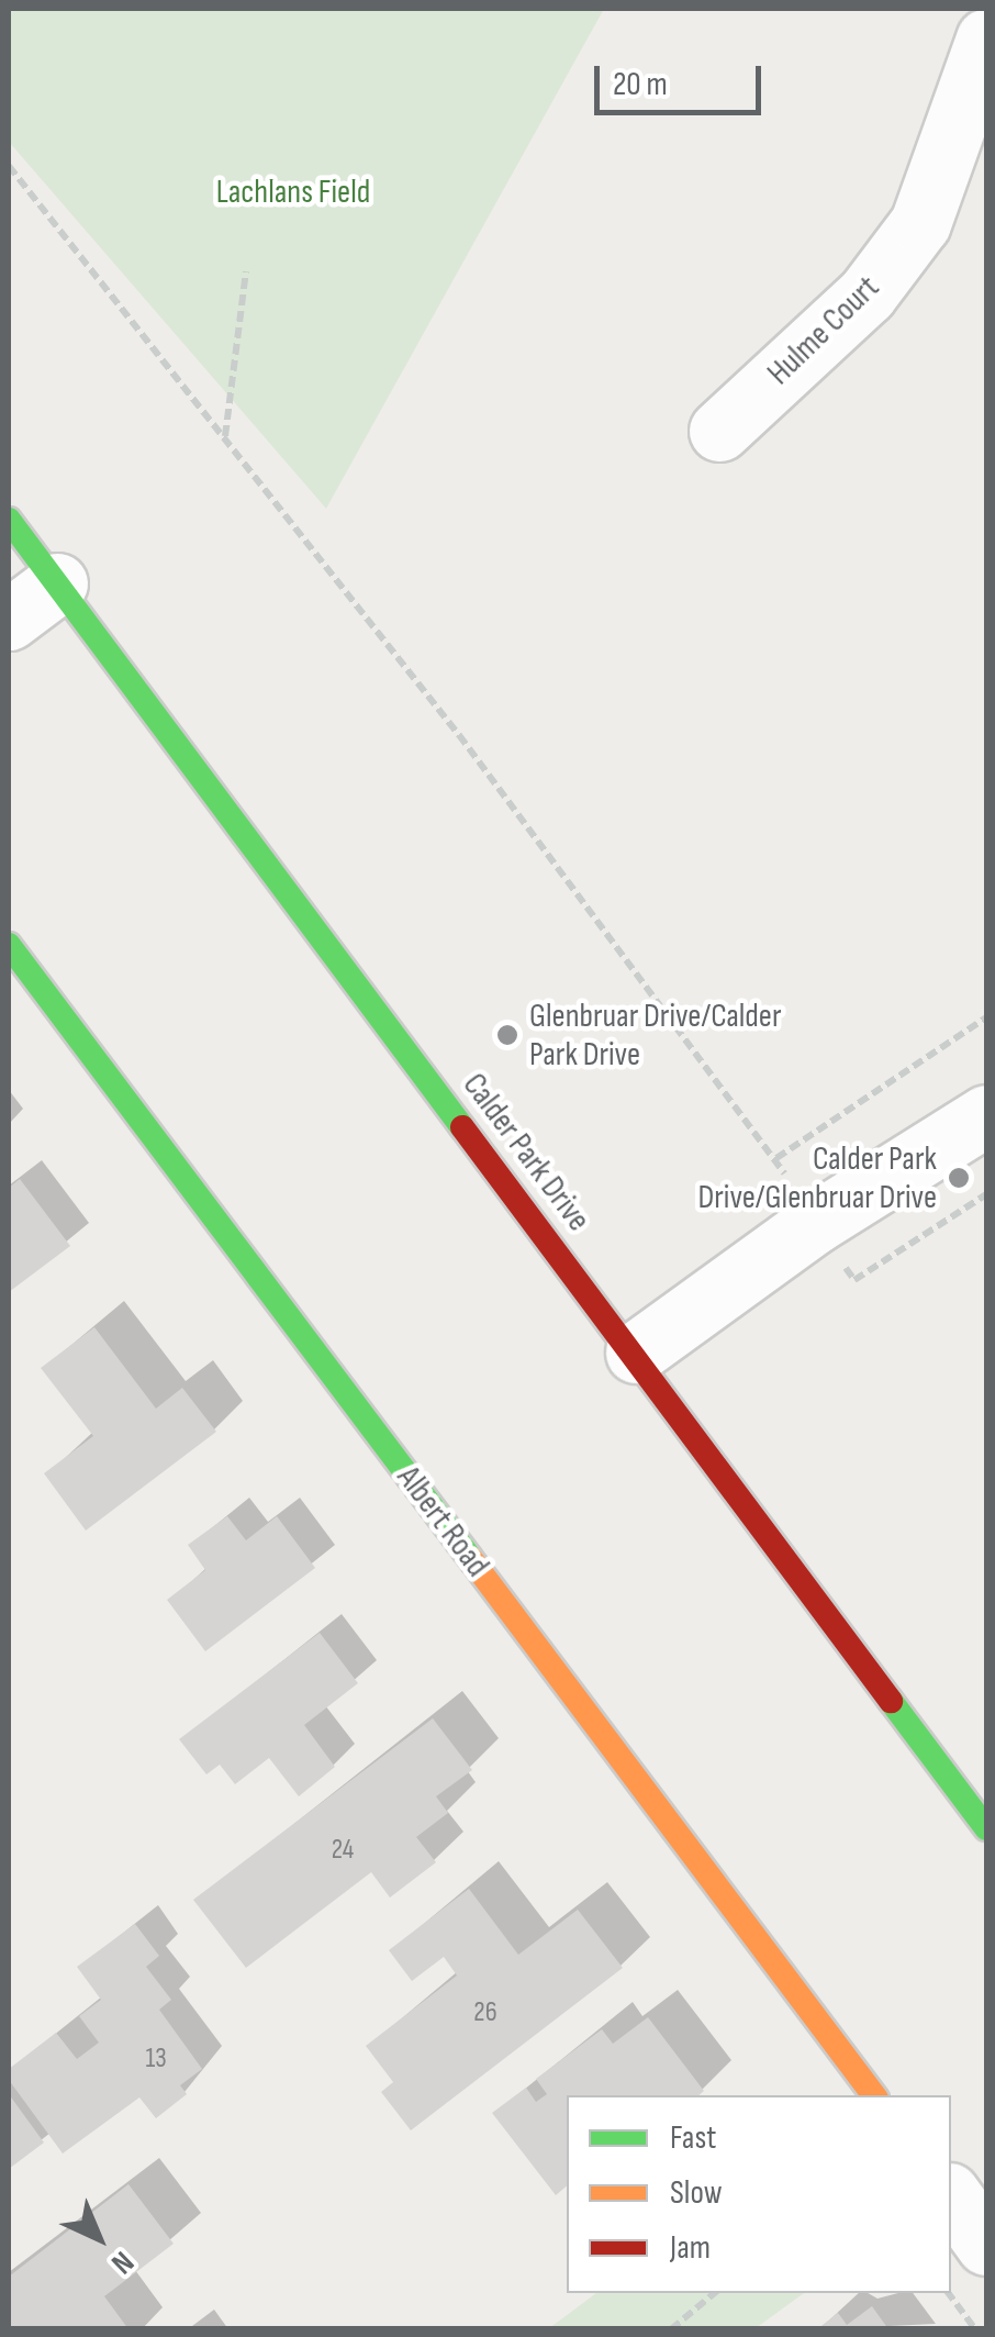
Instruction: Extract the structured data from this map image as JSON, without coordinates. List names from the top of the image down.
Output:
{
  "streets": {
    "street": ["Hulme Court", "Calder Park Drive", "Albert Road"]
  },
  "parks": ["Lachlans Field"],
  "places": ["Glenbruar Drive/Calder Park Drive", "Calder Park Drive/Glenbruar Drive"],
  "house_numbers": ["24", "26", "13"],
  "legend": ["Fast", "Slow", "Jam"],
  "scale_bar": "20 m",
  "north": "bottom right"
}
